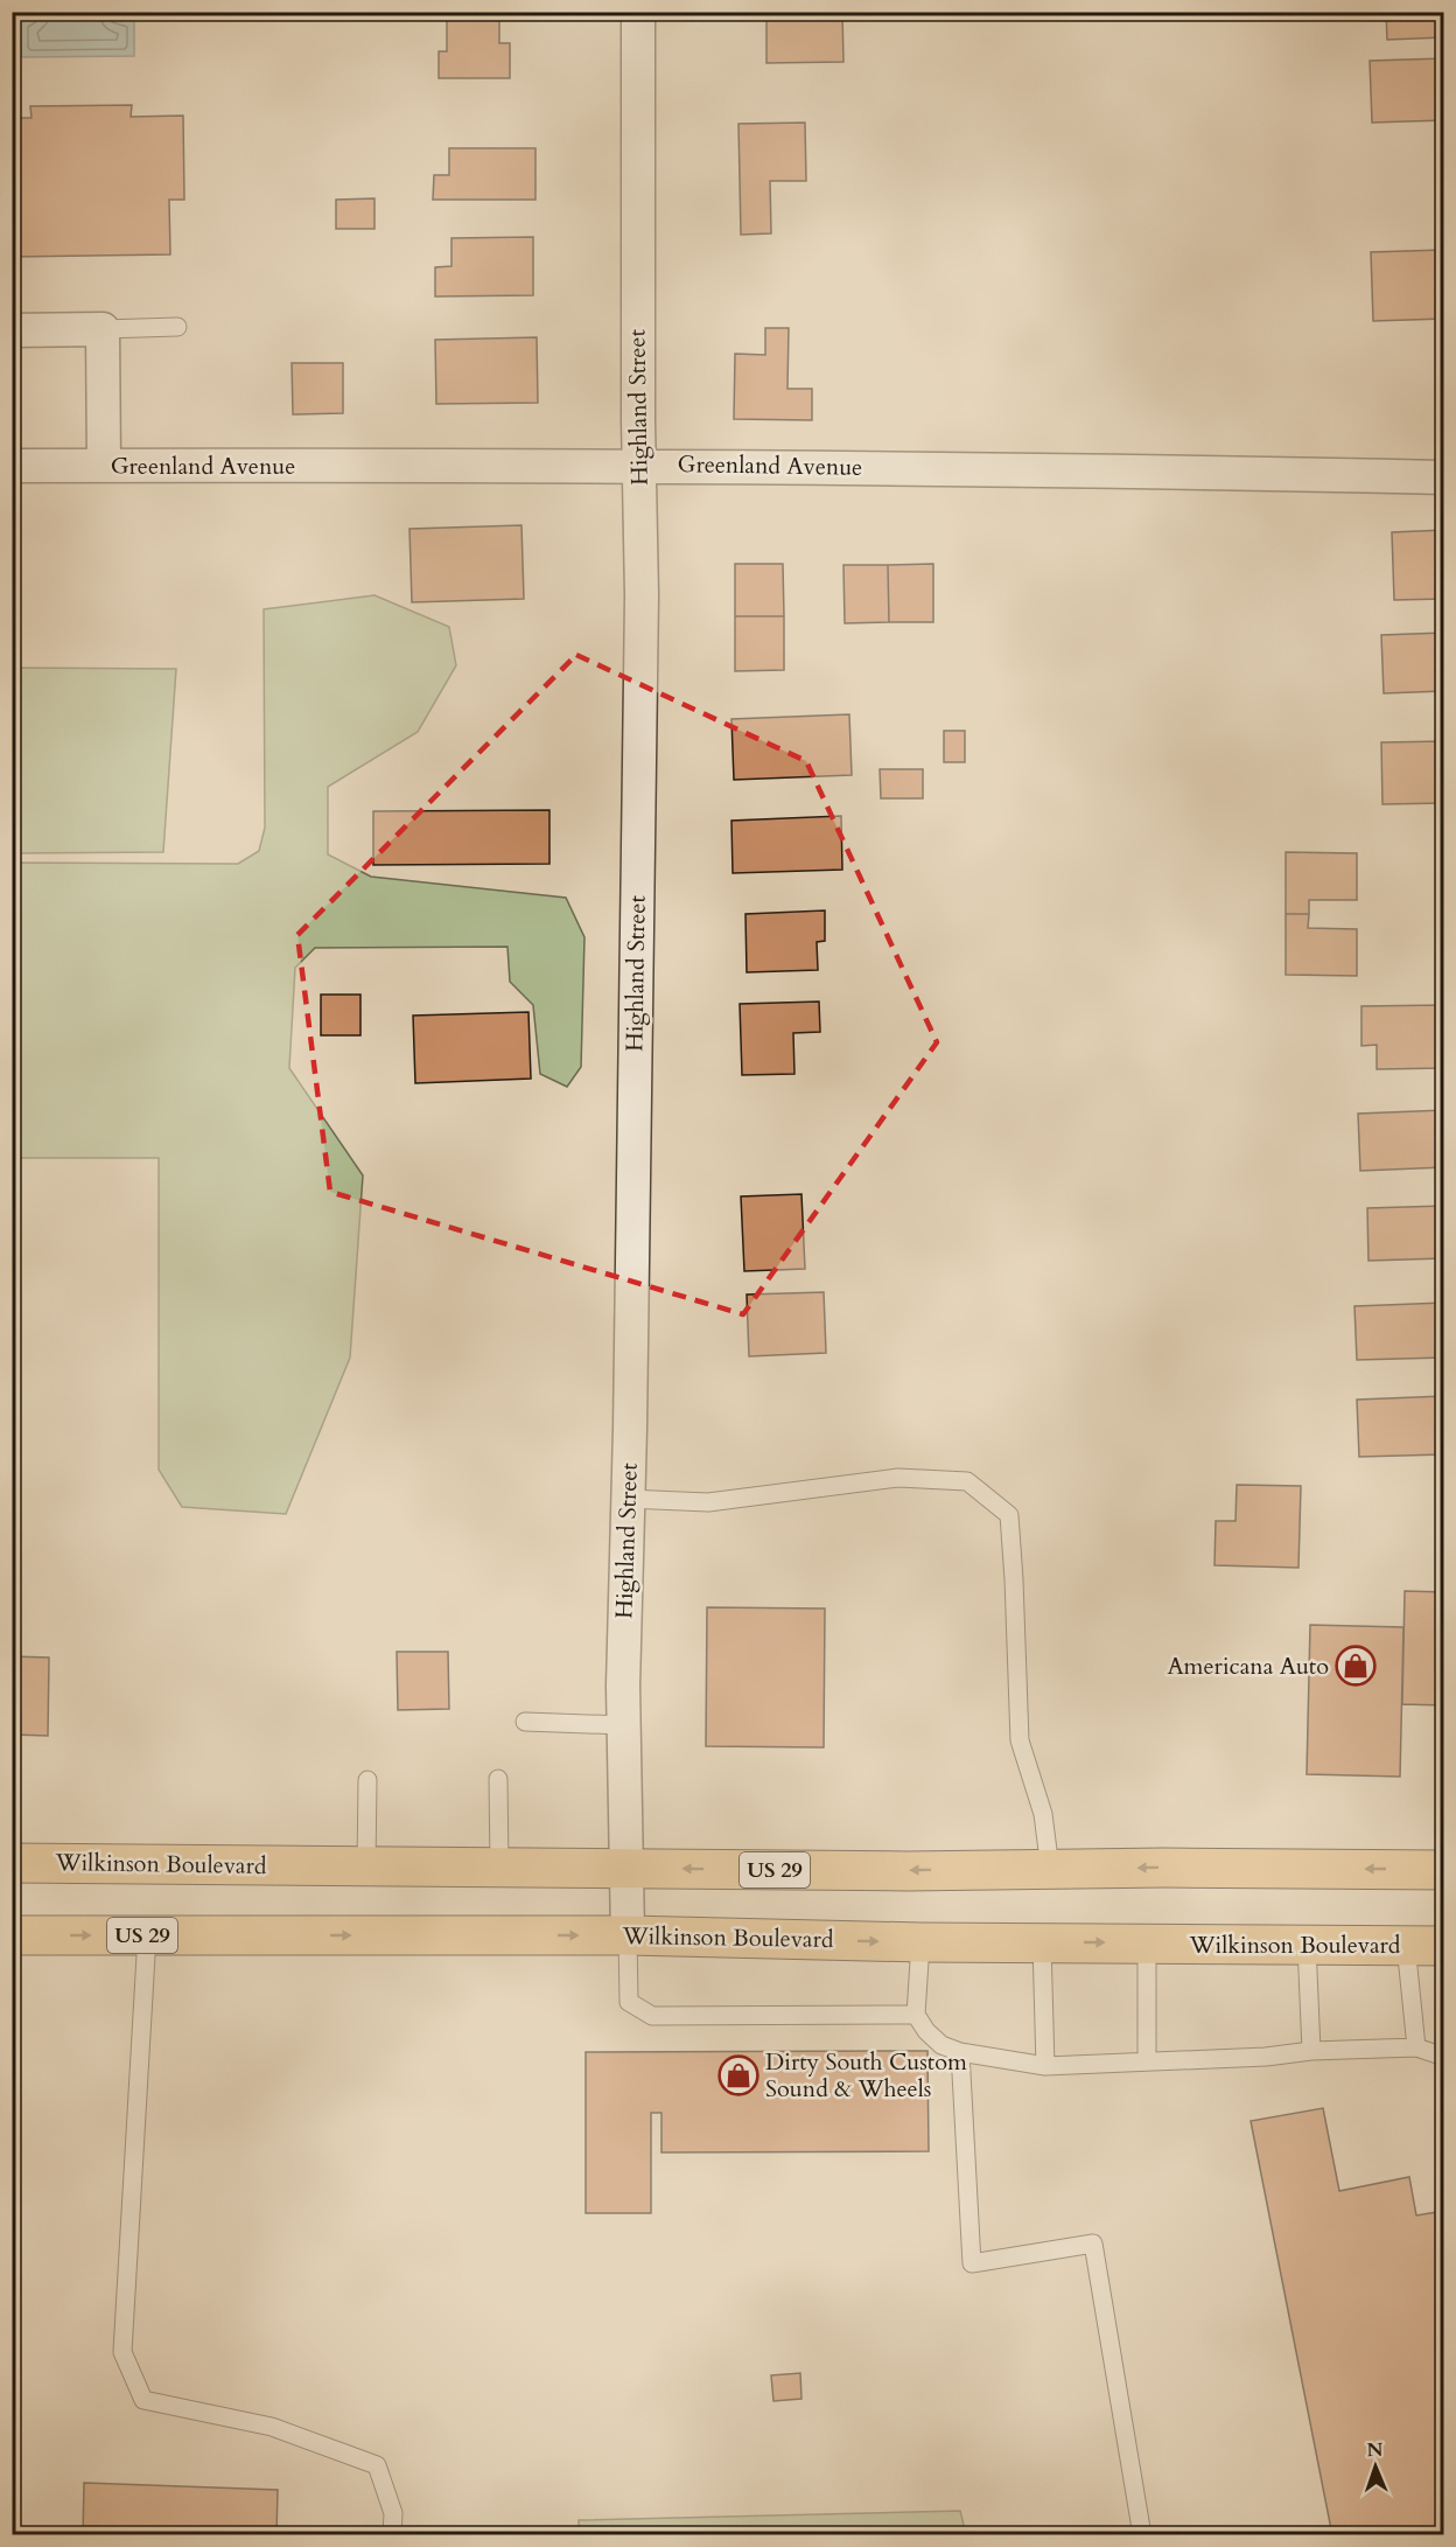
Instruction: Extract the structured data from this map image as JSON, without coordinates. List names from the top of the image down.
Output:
{
  "streets": {
    "main road": ["Wilkinson Boulevard", "US 29"],
    "street": ["Highland Street", "Greenland Avenue"]
  },
  "crossings": [
    ["Highland Street", "Greenland Avenue"],
    ["Highland Street", "Wilkinson Boulevard"]
  ],
  "places": {
    "shop": ["Americana Auto", "Dirty South Custom Sound & Wheels"]
  },
  "north": "top"
}
